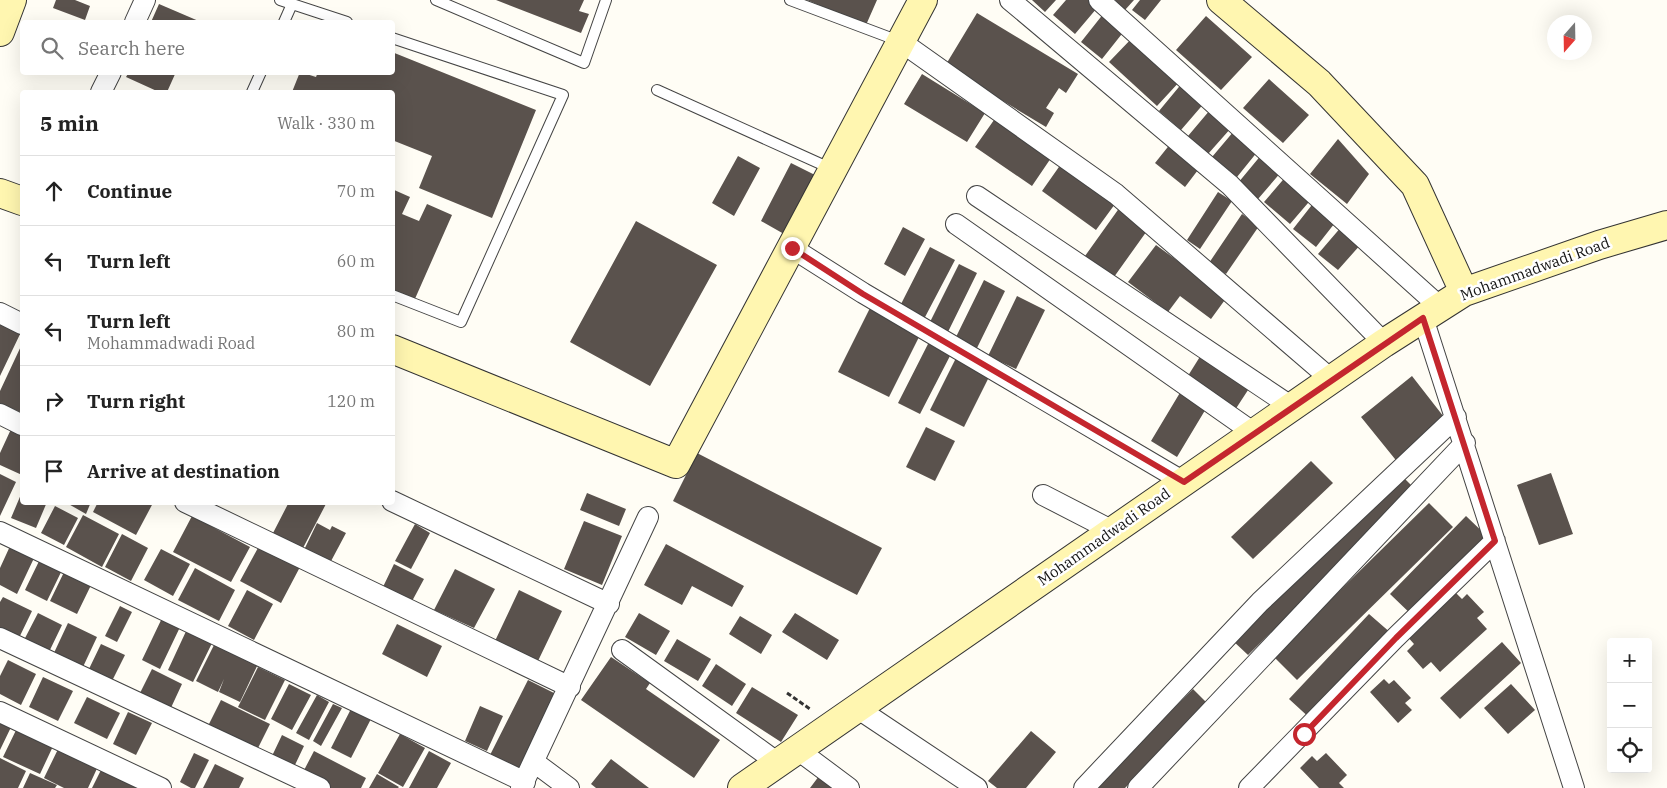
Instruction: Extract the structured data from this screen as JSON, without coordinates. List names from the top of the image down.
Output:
{
  "streets": {
    "street": ["Mohammadwadi Road"]
  },
  "north": "bottom",
  "page": {
    "search": "Search here",
    "heading": ["5 min", "Walk · 330 m"],
    "list": [
      ["Continue", "70 m"],
      ["Turn left", "60 m"],
      ["Turn left", "Mohammadwadi Road", "80 m"],
      ["Turn right", "120 m"],
      "Arrive at destination"
    ],
    "map_buttons": ["+", "−"]
  }
}
